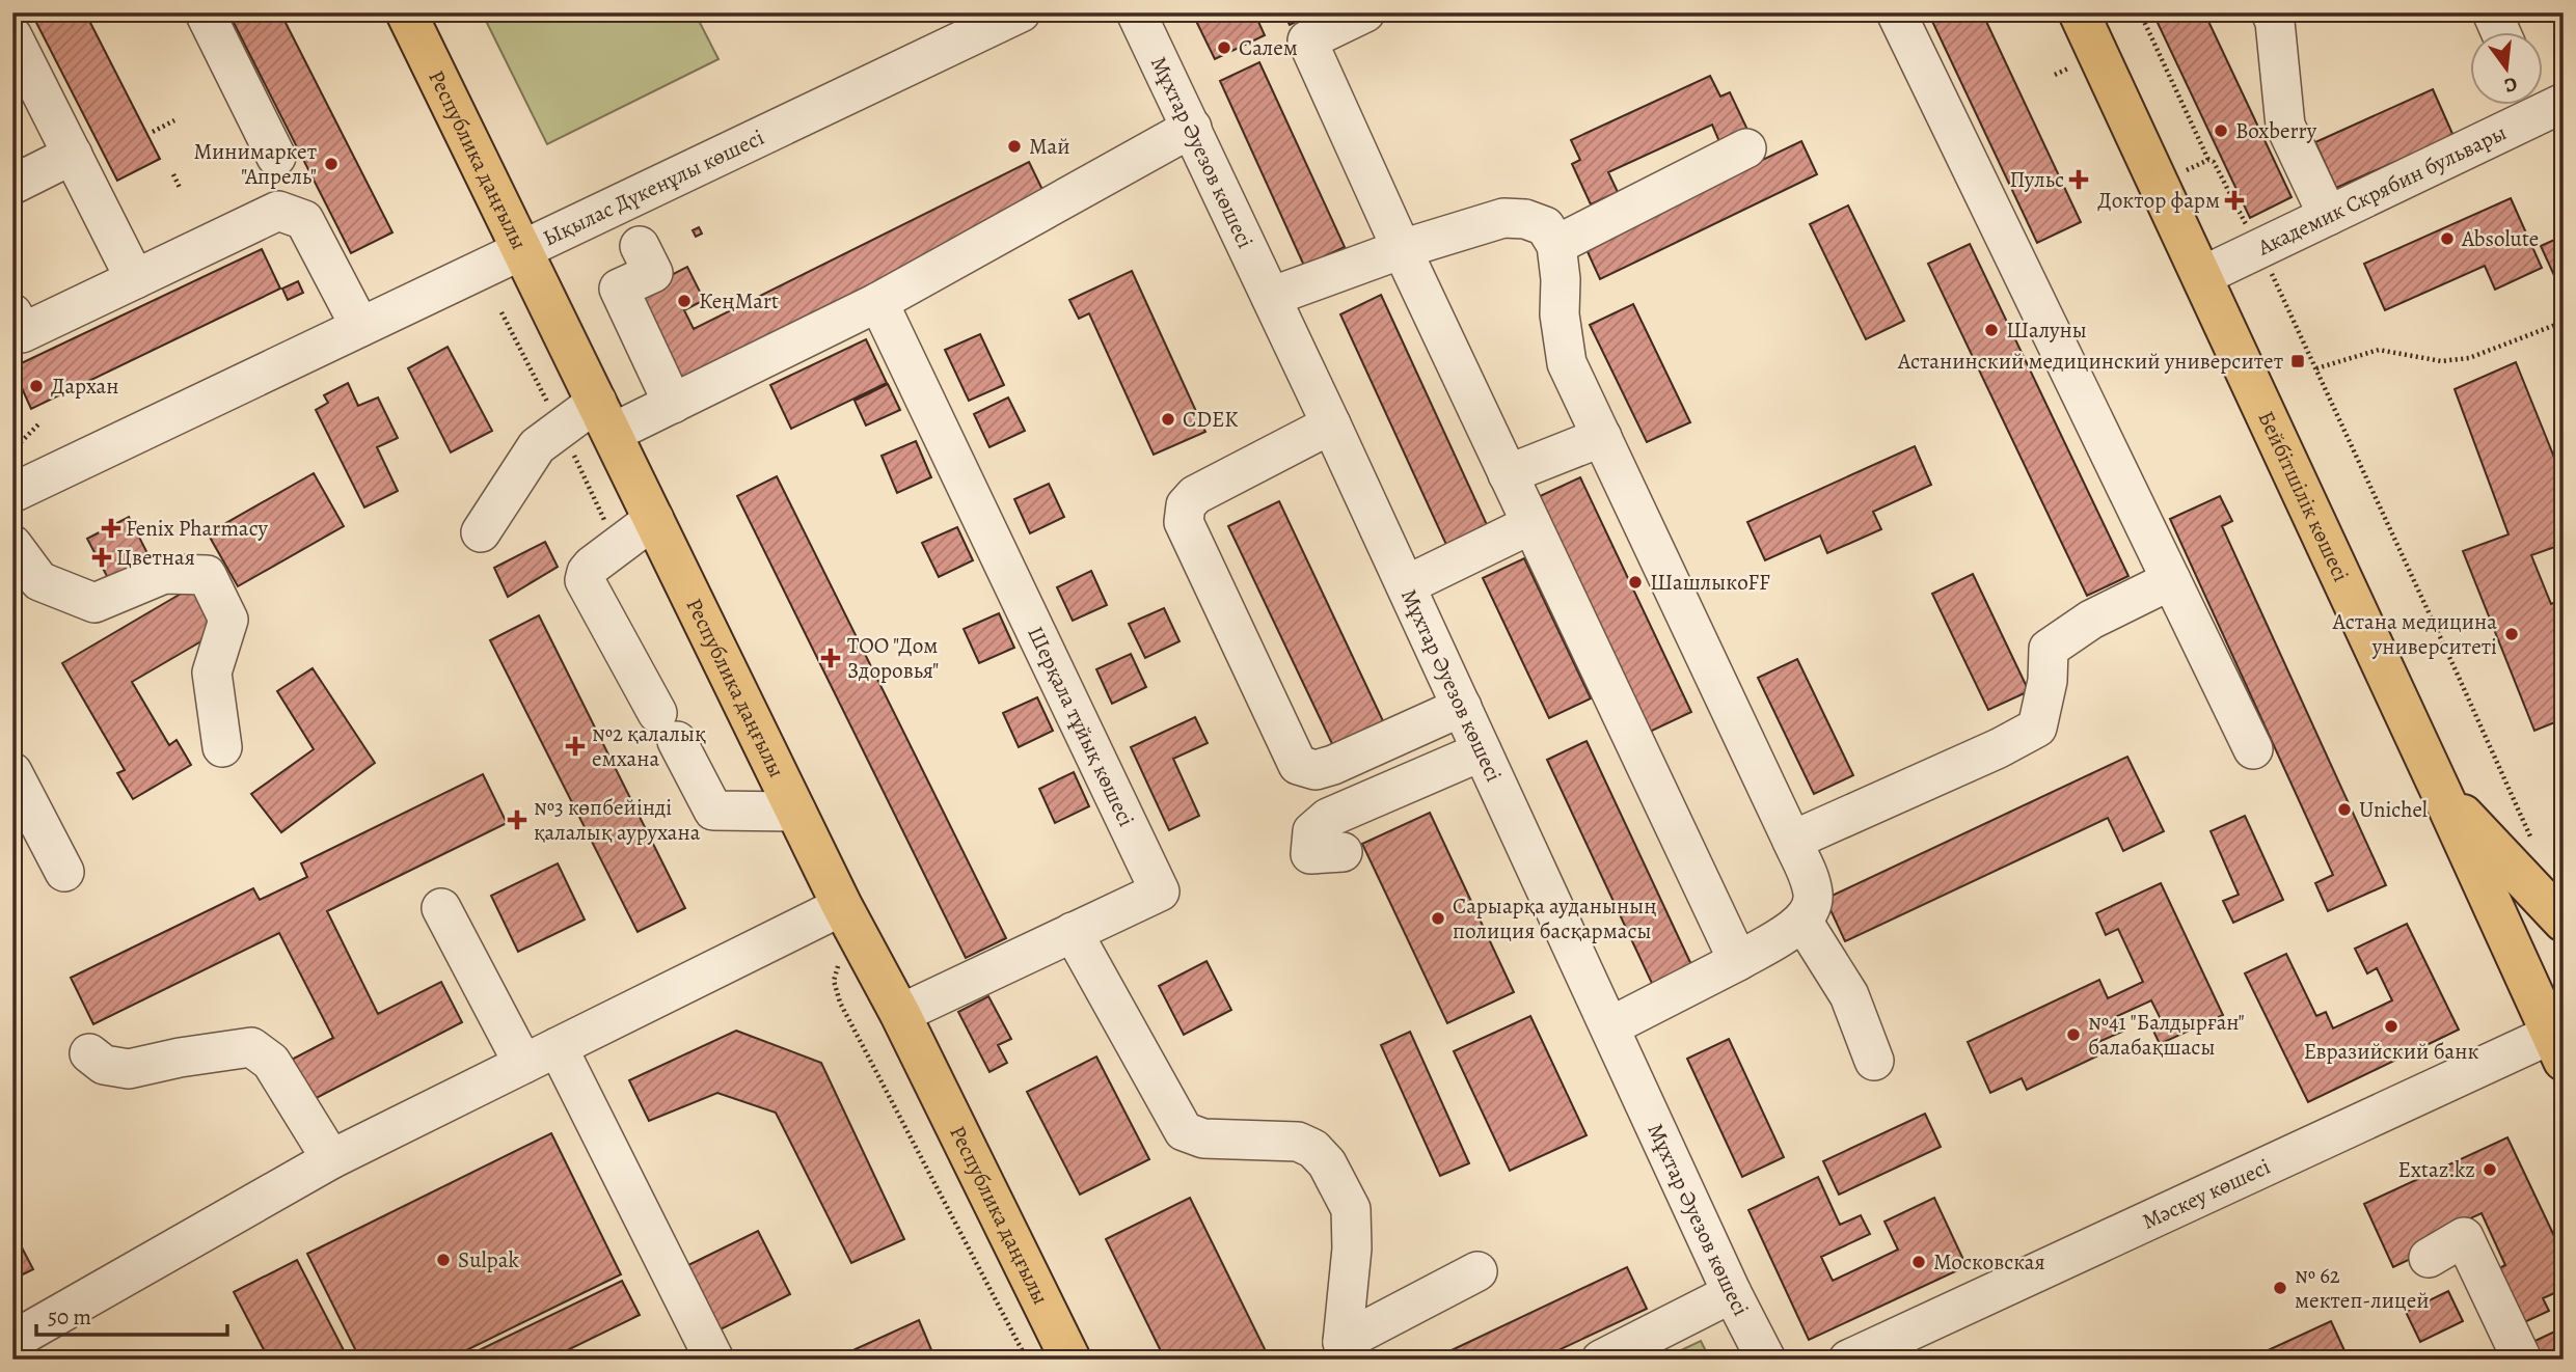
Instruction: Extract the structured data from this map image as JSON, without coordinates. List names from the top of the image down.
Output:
{
  "streets": {
    "main road": ["Республика даңғылы", "Бейбітшілік көшесі"],
    "street": [
      "Мұхтар Әуезов көшесі",
      "Ықылас Дүкенұлы көшесі",
      "Академик Скрябин бульвары",
      "Шерқала тұйық көшесі",
      "Мәскеу көшесі"
    ]
  },
  "crossings": [
    ["Республика даңғылы", "Ықылас Дүкенұлы көшесі"],
    ["Республика даңғылы", "Шерқала тұйық көшесі"],
    ["Академик Скрябин бульвары", "Бейбітшілік көшесі"],
    ["Бейбітшілік көшесі", "Мәскеу көшесі"]
  ],
  "places": {
    "other": [
      "Салем",
      "Boxberry",
      "Май",
      "Минимаркет \"Апрель\"",
      "Absolute",
      "КеңMart",
      "Шалуны",
      "Дархан",
      "CDEK",
      "ШашлыкoFF",
      "Астана медицина университеті",
      "Unichel",
      "Сарыарқа ауданының полиция басқармасы",
      "Евразийский банк",
      "№41 \"Балдырған\" балабақшасы",
      "Extaz.kz",
      "Sulpak",
      "Московская",
      "№ 62 мектеп-лицей"
    ],
    "health": [
      "Пульс",
      "Доктор фарм",
      "Fenix Pharmacy",
      "Цветная",
      "ТОО \"Дом Здоровья\"",
      "№2 қалалық емхана",
      "№3 көпбейінді қалалық аурухана"
    ],
    "transit": ["Астанинский медицинский университет"]
  },
  "scale_bar": "50 m",
  "north": "bottom"
}
